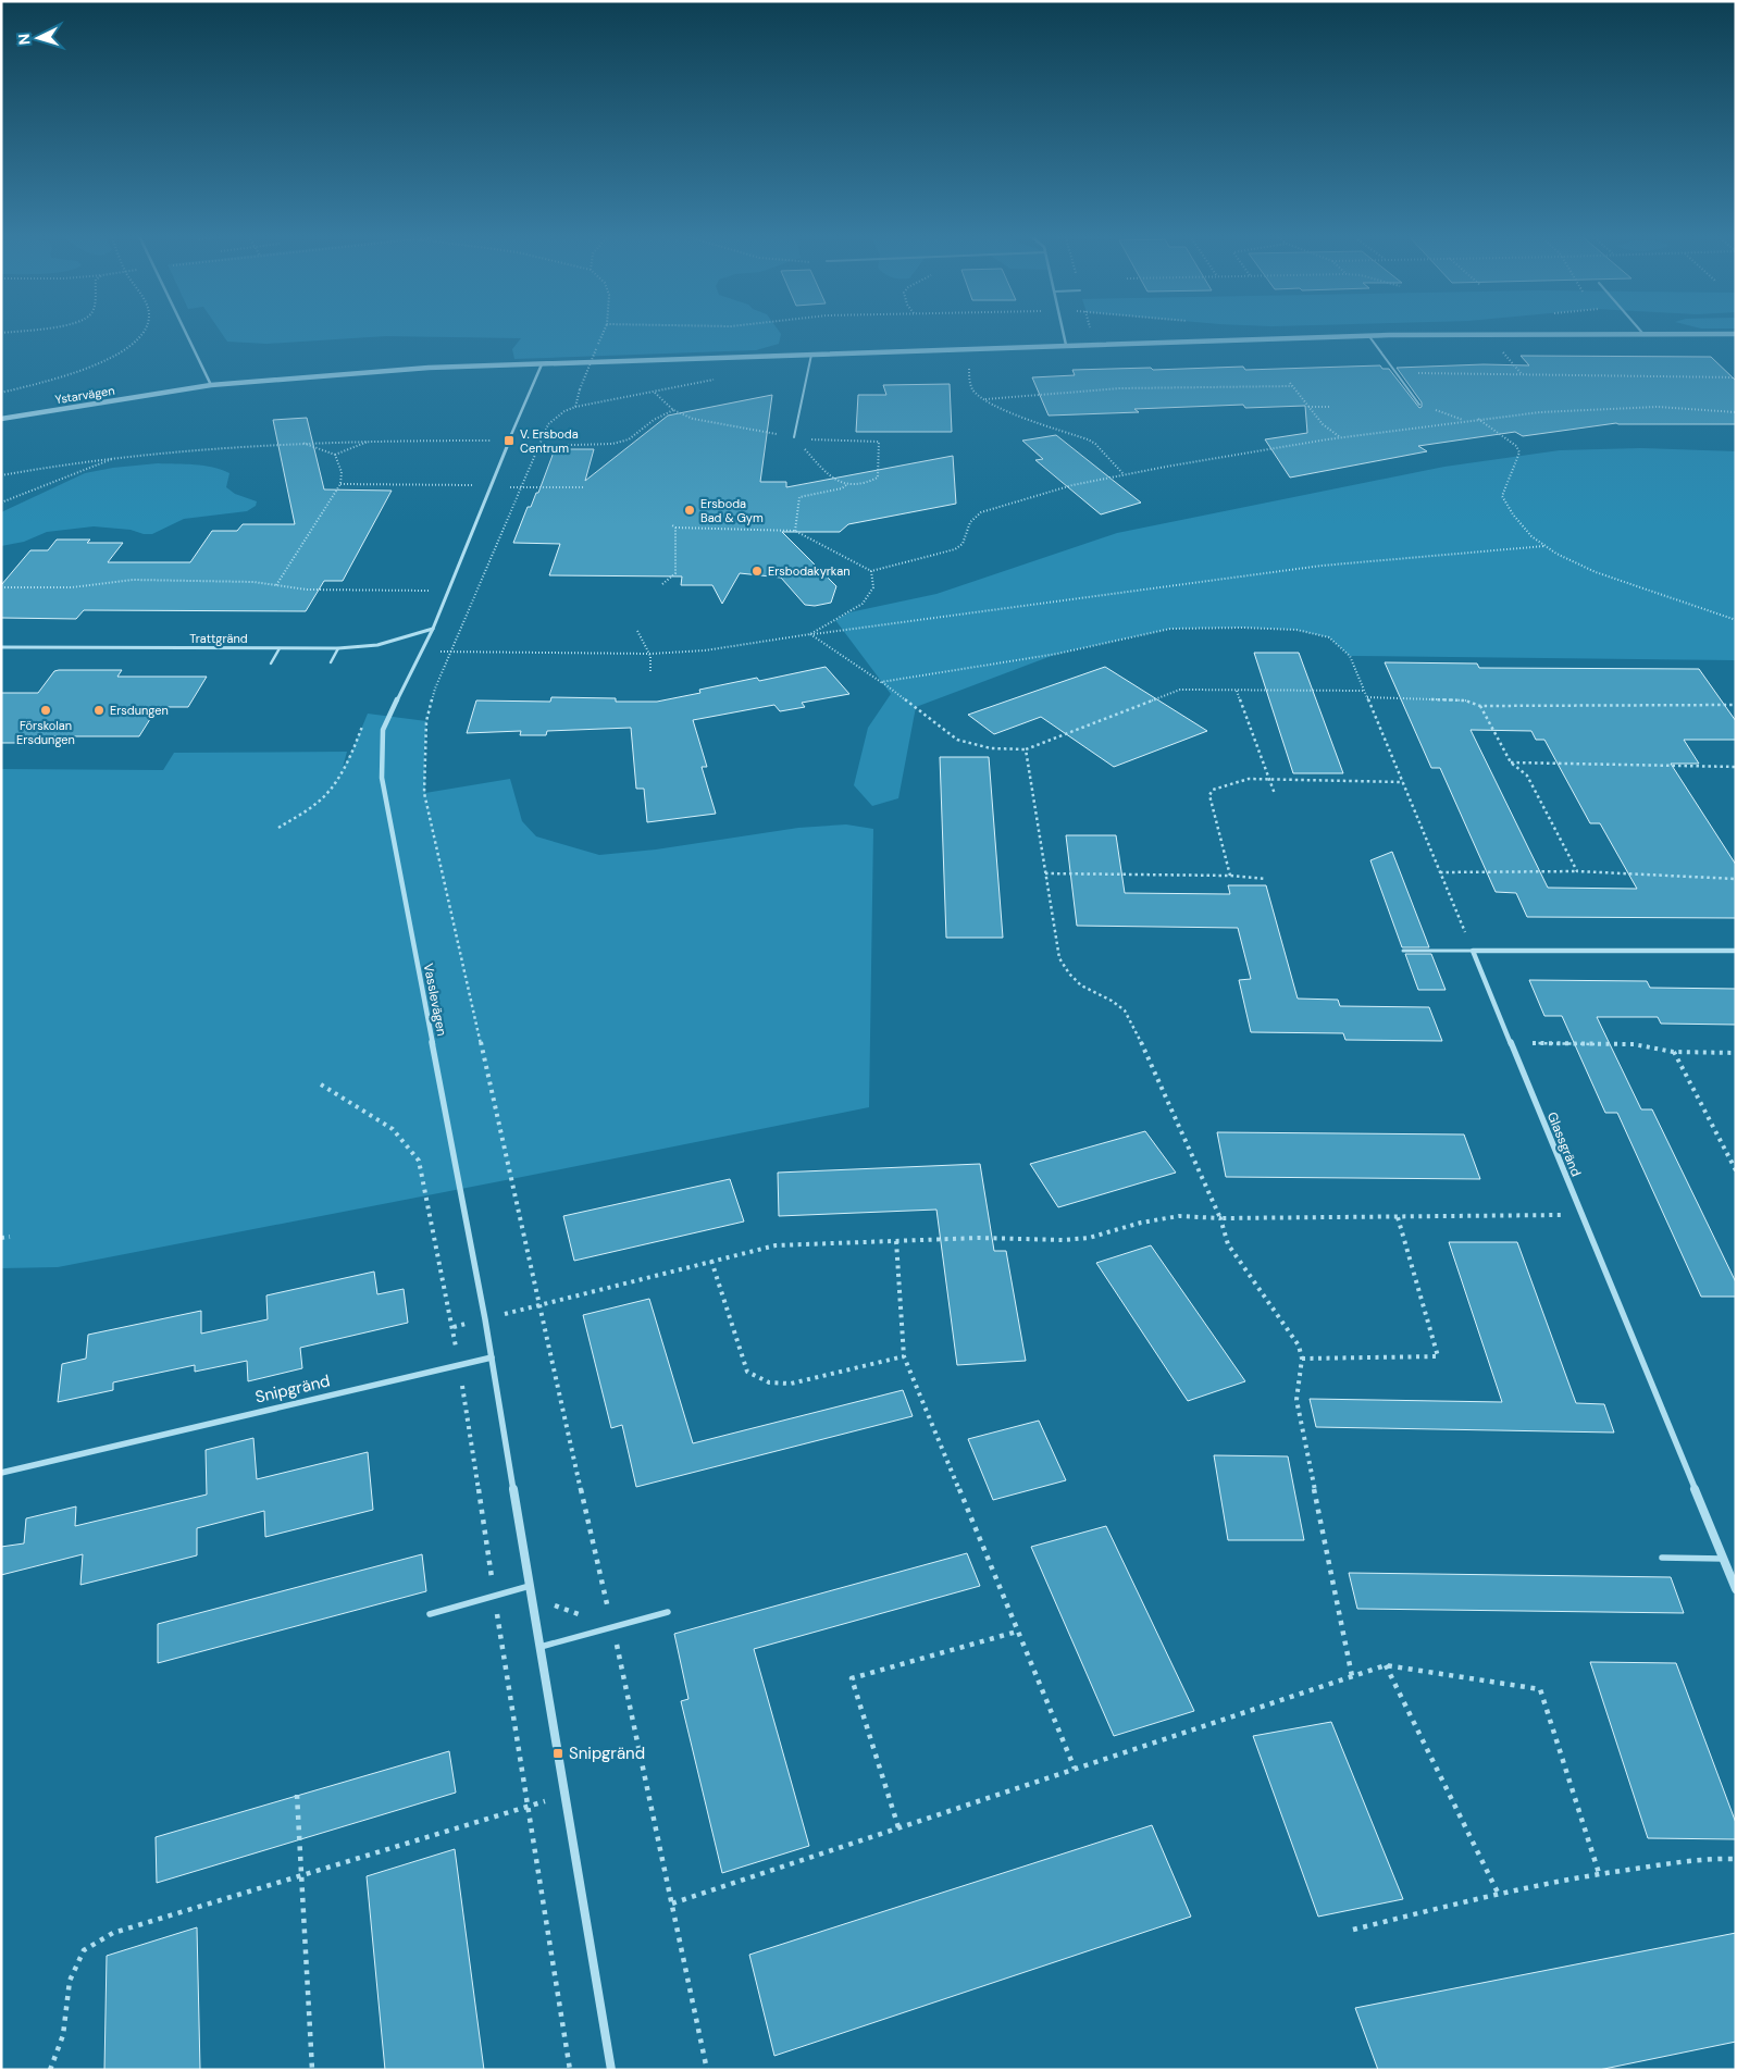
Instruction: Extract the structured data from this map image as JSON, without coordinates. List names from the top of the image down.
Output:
{
  "streets": {
    "street": [
      "Ystarvägen",
      "Trattgränd",
      "Vasslevägen",
      "Glassgränd",
      "Snipgränd"
    ]
  },
  "crossings": [
    ["Trattgränd", "Vasslevägen"],
    ["Vasslevägen", "Snipgränd"]
  ],
  "places": {
    "transit": ["V. Ersboda Centrum", "Snipgränd"],
    "other": [
      "Ersboda Bad & Gym",
      "Ersbodakyrkan",
      "Förskolan Ersdungen",
      "Ersdungen"
    ]
  },
  "north": "left"
}
